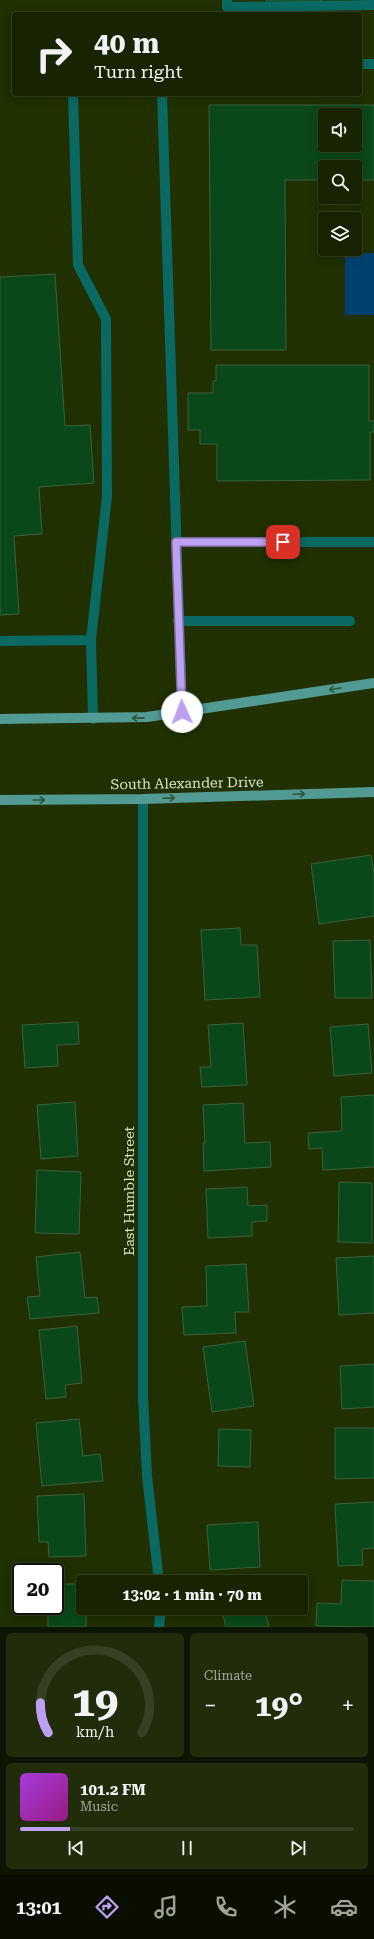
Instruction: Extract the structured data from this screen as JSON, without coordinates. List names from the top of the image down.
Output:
{
  "streets": {
    "main road": ["South Alexander Drive"],
    "street": ["East Humble Street"]
  },
  "crossings": [
    ["South Alexander Drive", "East Humble Street"]
  ],
  "page": {
    "turn": ["40 m", "Turn right"],
    "limit": "20",
    "trip": "13:02 · 1 min · 70 m",
    "tile": "Climate",
    "heat": ["−", "19°", "+"],
    "song": ["101.2 FM", "Music"],
    "tabs": "13:01",
    "gauge": ["19", "km/h"]
  }
}
